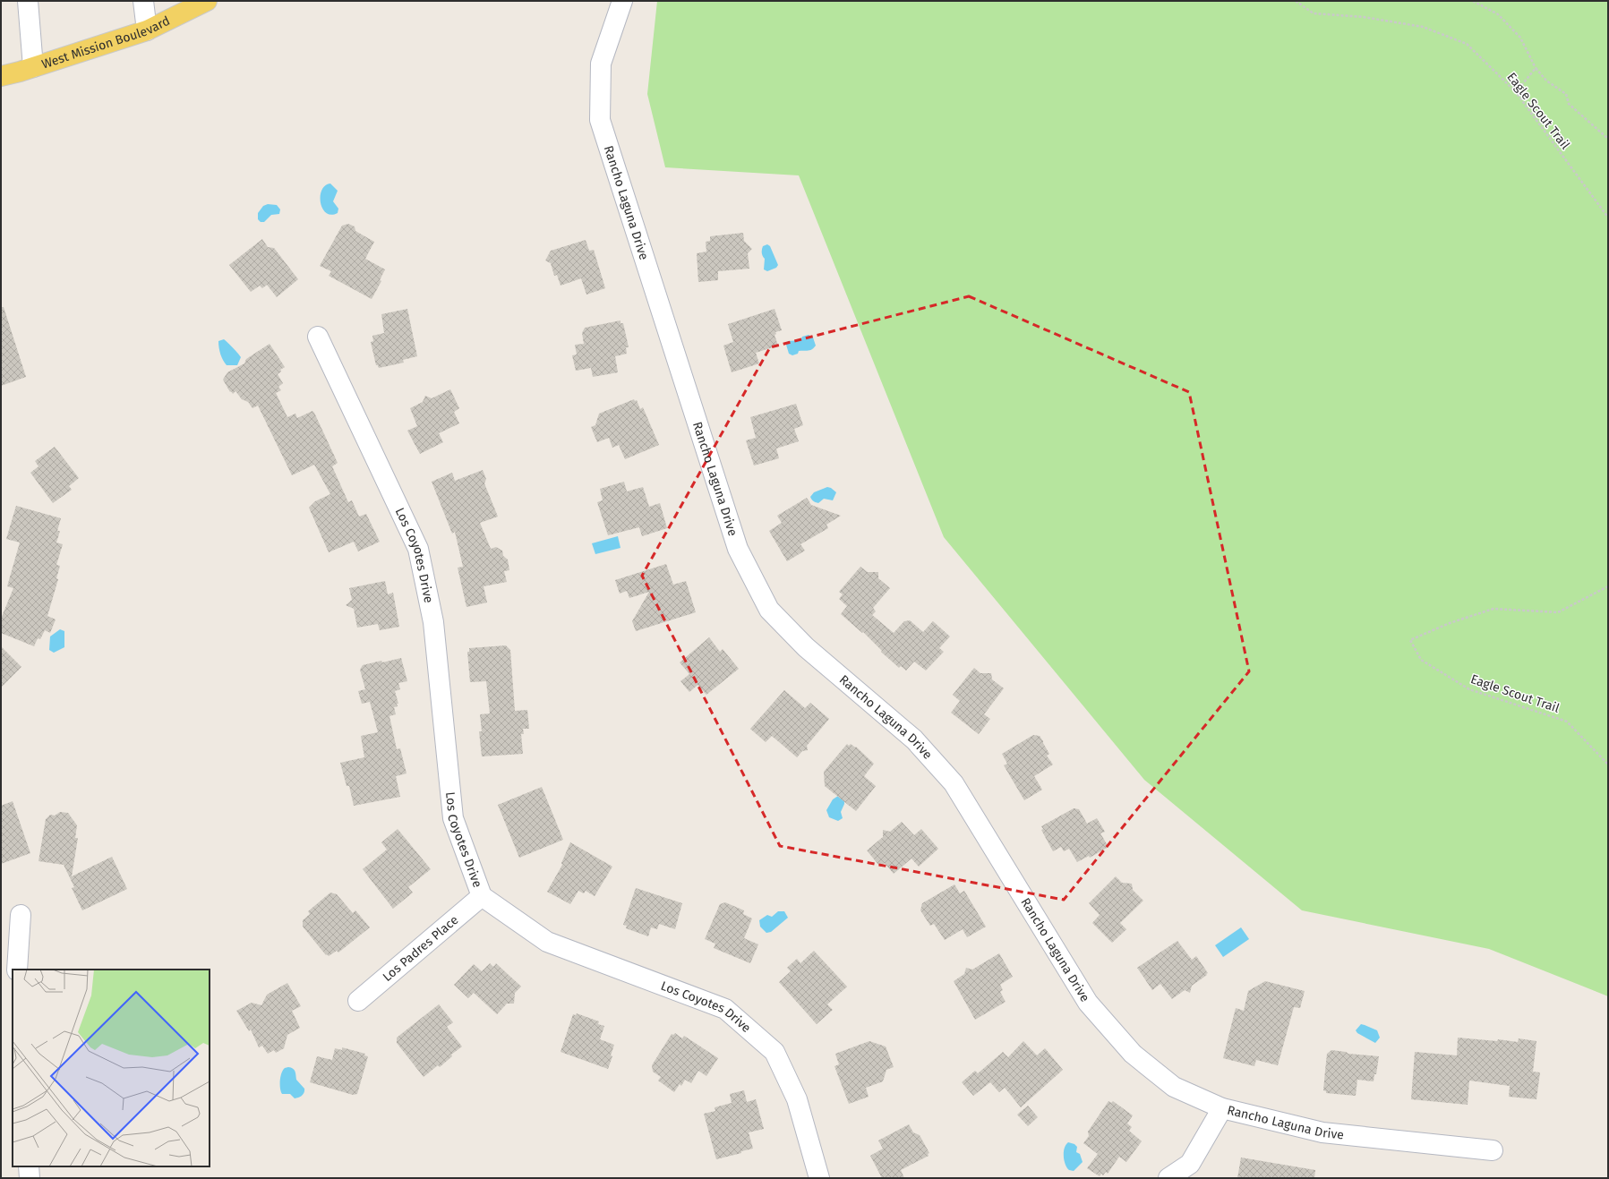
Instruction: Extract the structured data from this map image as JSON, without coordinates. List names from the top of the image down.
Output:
{
  "streets": {
    "main road": ["West Mission Boulevard"],
    "street": ["Rancho Laguna Drive", "Los Coyotes Drive", "Los Padres Place"],
    "path": ["Eagle Scout Trail"]
  },
  "crossings": [
    ["Los Coyotes Drive", "Los Padres Place"]
  ]
}
